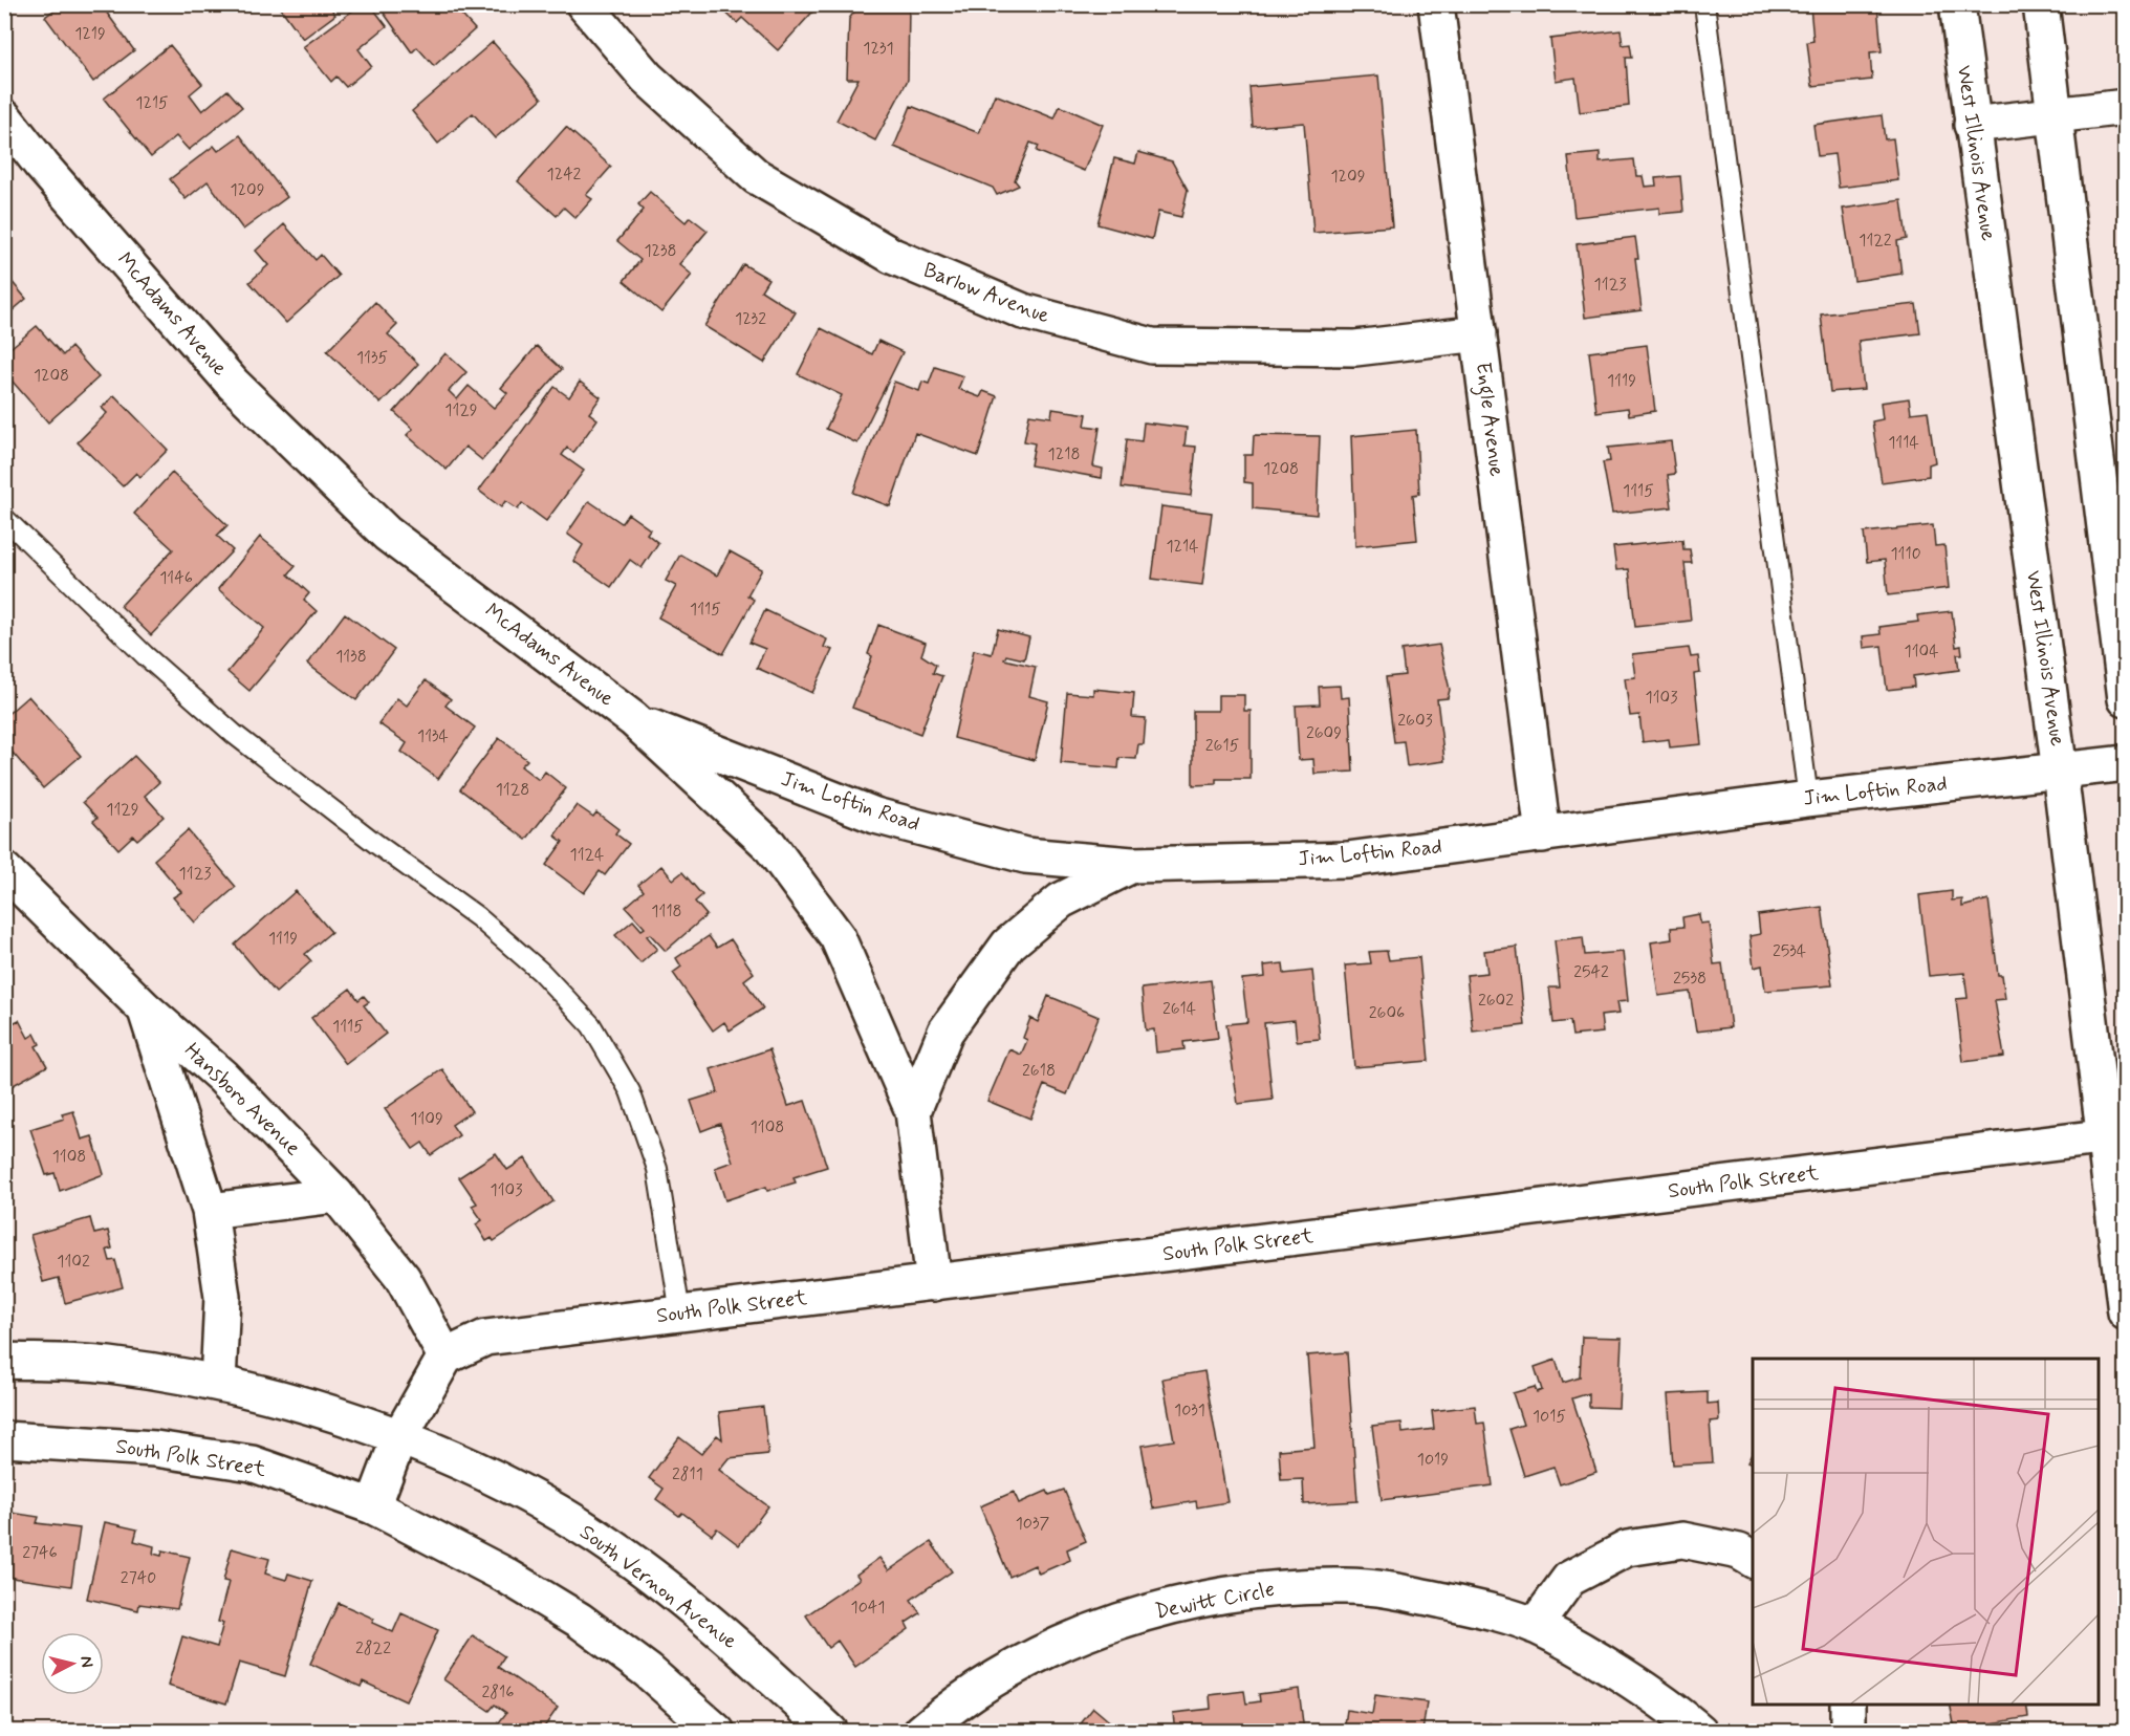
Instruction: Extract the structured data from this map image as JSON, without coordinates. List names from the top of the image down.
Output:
{
  "streets": {
    "street": [
      "West Illinois Avenue",
      "Barlow Avenue",
      "McAdams Avenue",
      "Engle Avenue",
      "Jim Loftin Road",
      "Hansboro Avenue",
      "South Polk Street",
      "South Vernon Avenue",
      "Dewitt Circle"
    ]
  },
  "crossings": [
    ["West Illinois Avenue", "Jim Loftin Road"],
    ["West Illinois Avenue", "South Polk Street"],
    ["Barlow Avenue", "Engle Avenue"],
    ["McAdams Avenue", "Jim Loftin Road"],
    ["McAdams Avenue", "South Polk Street"],
    ["Engle Avenue", "Jim Loftin Road"],
    ["Hansboro Avenue", "South Polk Street"]
  ],
  "house_numbers": [
    "1219",
    "1231",
    "1215",
    "1242",
    "1209",
    "1209",
    "1122",
    "1238",
    "1123",
    "1232",
    "1135",
    "1208",
    "1119",
    "1129",
    "1114",
    "1218",
    "1208",
    "1115",
    "1214",
    "1110",
    "1146",
    "1115",
    "1104",
    "1138",
    "1103",
    "2603",
    "2609",
    "1134",
    "2615",
    "1128",
    "1129",
    "1124",
    "1123",
    "1118",
    "1119",
    "2534",
    "2542",
    "2538",
    "2602",
    "2614",
    "2606",
    "1115",
    "2618",
    "1109",
    "1108",
    "1108",
    "1103",
    "1102",
    "1031",
    "1015",
    "1019",
    "2811",
    "1037",
    "2746",
    "2740",
    "1041",
    "2822",
    "2816"
  ],
  "north": "right"
}
